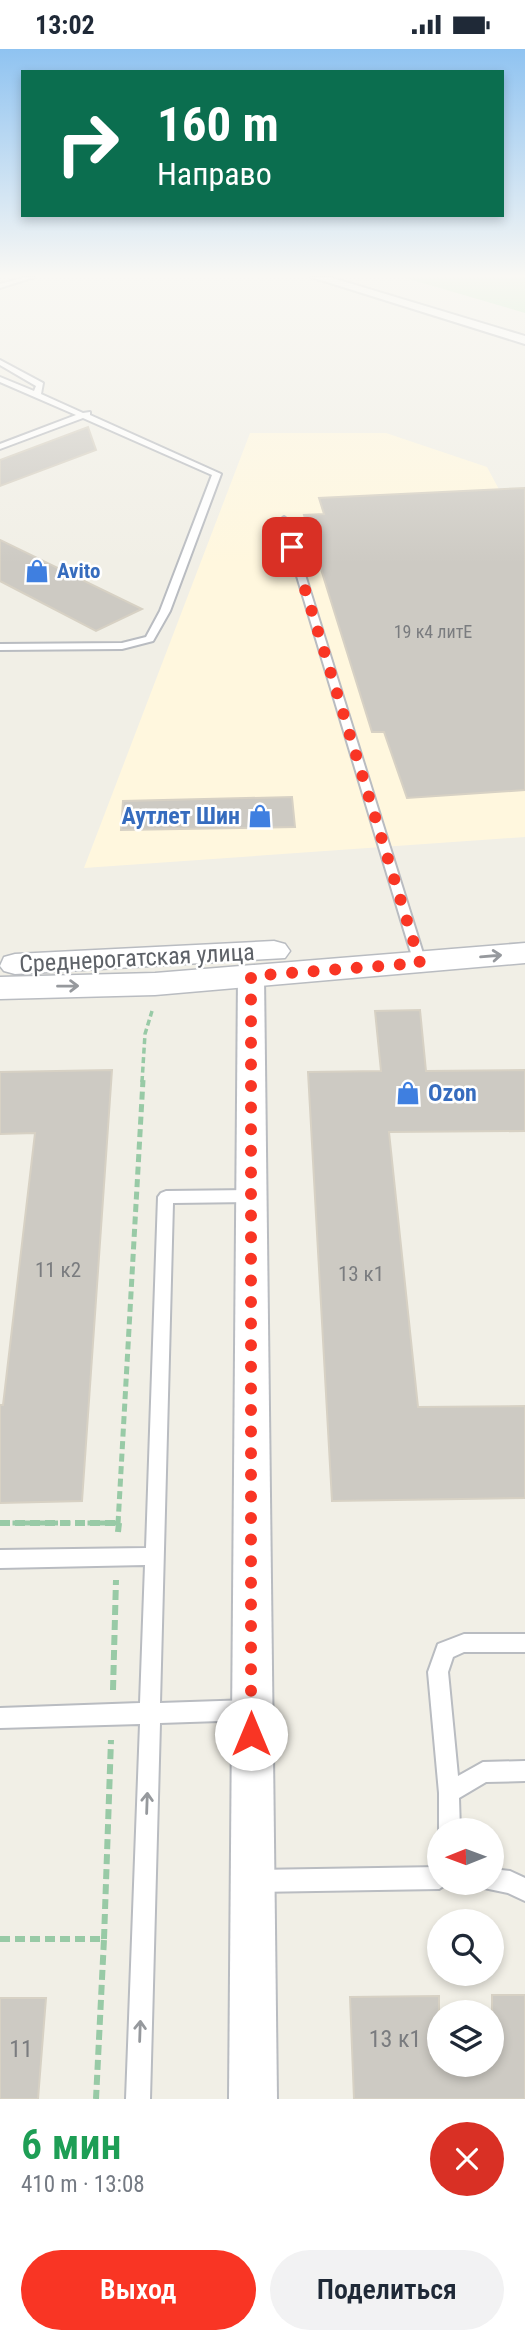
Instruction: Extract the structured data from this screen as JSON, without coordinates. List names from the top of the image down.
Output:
{
  "streets": {
    "street": ["Среднерогатская улица"]
  },
  "places": {
    "shop": ["Avito", "Аутлет Шин", "Ozon"]
  },
  "house_numbers": [
    "19 к4 литЕ",
    "11 к2",
    "13 к1",
    "13 к1",
    "11"
  ],
  "north": "left",
  "page": {
    "status": "13:02",
    "turn": ["160 m", "Направо"],
    "heading": ["6 мин", "410 m · 13:08"],
    "buttons": ["Выход", "Поделиться"]
  }
}
